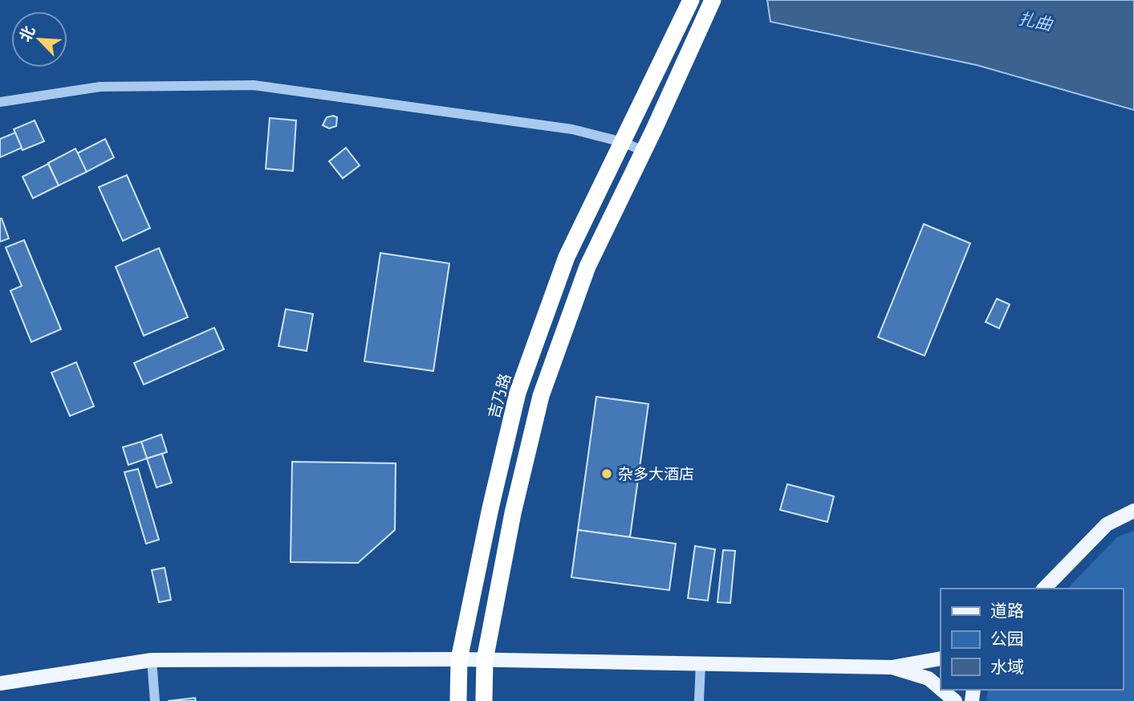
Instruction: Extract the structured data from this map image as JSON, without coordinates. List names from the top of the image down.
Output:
{
  "streets": {
    "highway": ["吉乃路"]
  },
  "water": ["扎曲"],
  "places": ["杂多大酒店"],
  "legend": ["道路", "公园", "水域"],
  "north": "top left"
}
